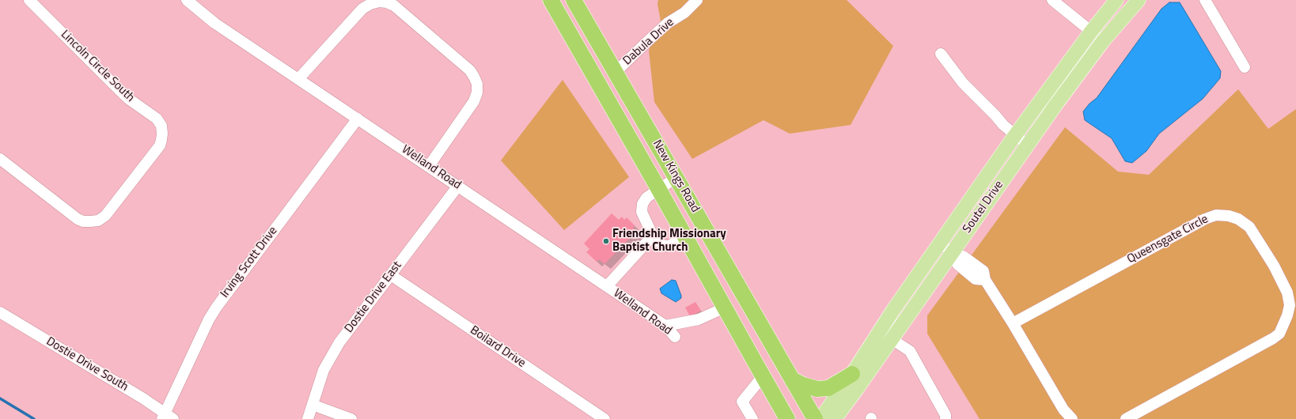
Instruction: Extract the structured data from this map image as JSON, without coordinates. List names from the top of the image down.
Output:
{
  "streets": {
    "highway": ["New Kings Road"],
    "main road": ["Soutel Drive"],
    "street": [
      "Dabula Drive",
      "Lincoln Circle South",
      "Welland Road",
      "Queensgate Circle",
      "Irving Scott Drive",
      "Dostie Drive East",
      "Boilard Drive",
      "Dostie Drive South"
    ]
  },
  "crossings": [
    ["Dabula Drive", "New Kings Road"],
    ["Welland Road", "Irving Scott Drive"],
    ["Welland Road", "Dostie Drive East"],
    ["Irving Scott Drive", "Dostie Drive South"],
    ["Dostie Drive East", "Boilard Drive"]
  ],
  "places": ["Friendship Missionary Baptist Church"]
}
